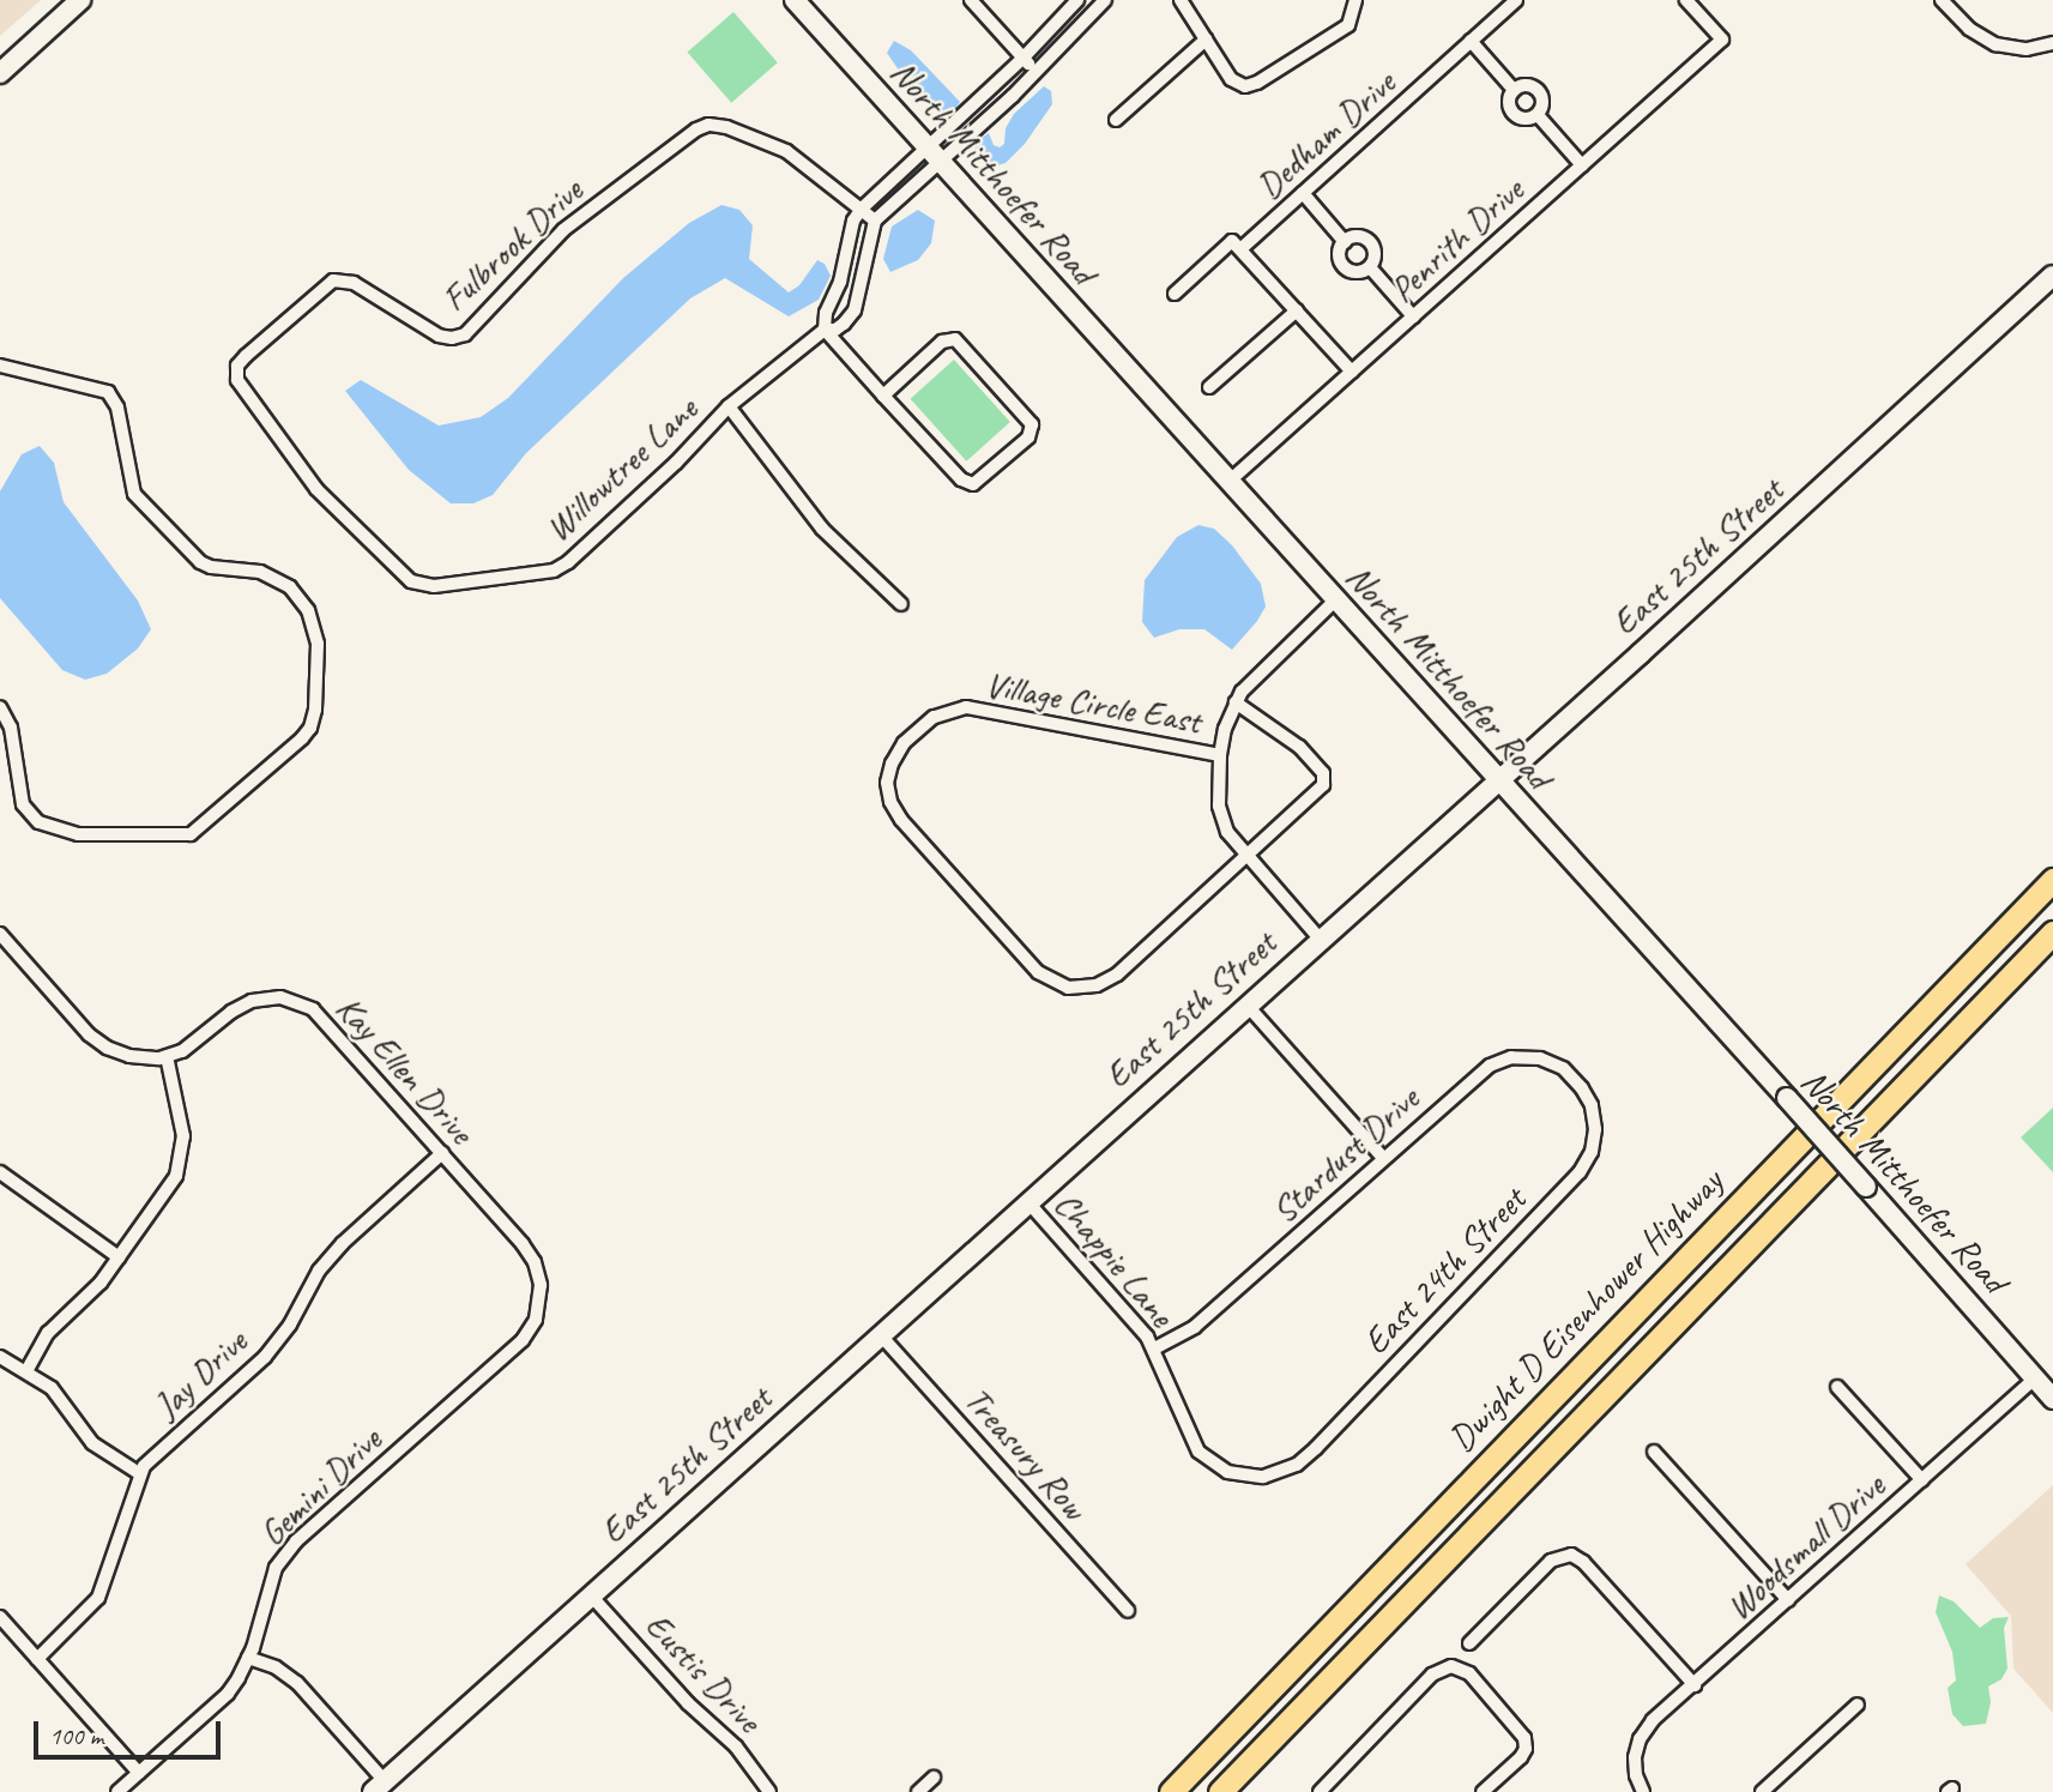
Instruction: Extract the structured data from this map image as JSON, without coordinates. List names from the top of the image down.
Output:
{
  "streets": {
    "highway": ["Dwight D Eisenhower Highway"],
    "street": [
      "Dedham Drive",
      "North Mitthoefer Road",
      "Penrith Drive",
      "Fulbrook Drive",
      "Willowtree Lane",
      "East 25th Street",
      "Village Circle East",
      "Kay Ellen Drive",
      "Stardust Drive",
      "Chappie Lane",
      "East 24th Street",
      "Jay Drive",
      "Treasury Row",
      "Gemini Drive",
      "Woodsmall Drive",
      "Eustis Drive"
    ]
  },
  "crossings": [
    ["North Mitthoefer Road", "Penrith Drive"],
    ["North Mitthoefer Road", "East 25th Street"],
    ["North Mitthoefer Road", "Woodsmall Drive"],
    ["Fulbrook Drive", "Willowtree Lane"],
    ["East 25th Street", "Chappie Lane"],
    ["East 25th Street", "Treasury Row"],
    ["East 25th Street", "Eustis Drive"],
    ["Kay Ellen Drive", "Jay Drive"],
    ["Kay Ellen Drive", "Gemini Drive"],
    ["Stardust Drive", "Chappie Lane"],
    ["Stardust Drive", "East 24th Street"],
    ["Chappie Lane", "East 24th Street"]
  ],
  "scale_bar": "100 m"
}
